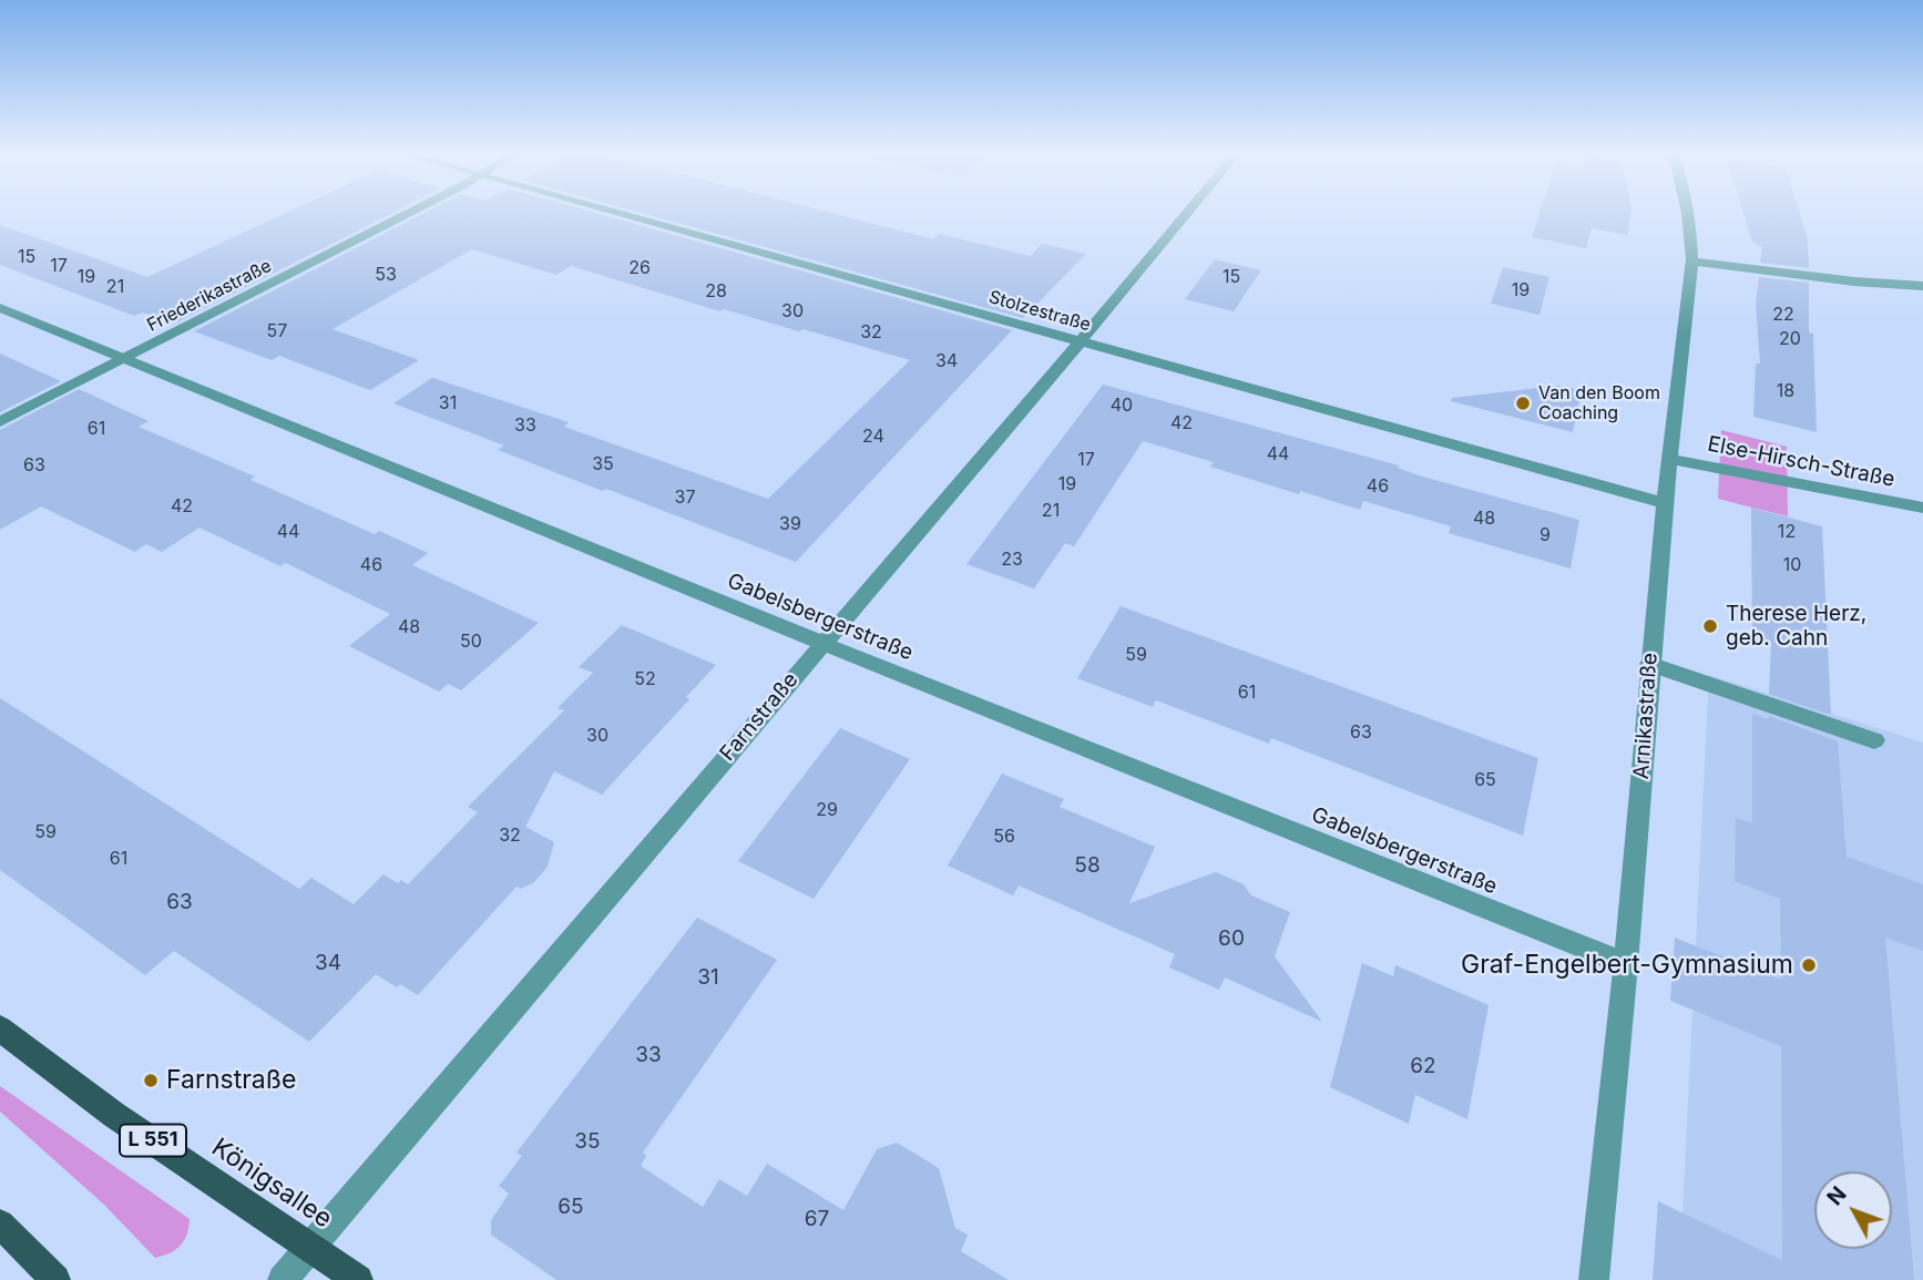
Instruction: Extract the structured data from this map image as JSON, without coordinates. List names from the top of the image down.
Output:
{
  "streets": {
    "main road": ["L 551", "Königsallee"],
    "street": [
      "Friederikastraße",
      "Stolzestraße",
      "Else-Hirsch-Straße",
      "Gabelsbergerstraße",
      "Arnikastraße",
      "Farnstraße"
    ]
  },
  "crossings": [
    ["Friederikastraße", "Gabelsbergerstraße"],
    ["Stolzestraße", "Arnikastraße"],
    ["Stolzestraße", "Farnstraße"],
    ["Else-Hirsch-Straße", "Arnikastraße"],
    ["Gabelsbergerstraße", "Arnikastraße"],
    ["Gabelsbergerstraße", "Farnstraße"],
    ["Farnstraße", "Königsallee"]
  ],
  "places": [
    "Van den Boom Coaching",
    "Therese Herz, geb. Cahn",
    "Graf-Engelbert-Gymnasium",
    "Farnstraße"
  ],
  "house_numbers": [
    "15",
    "17",
    "26",
    "53",
    "19",
    "15",
    "21",
    "19",
    "28",
    "30",
    "22",
    "57",
    "32",
    "20",
    "34",
    "18",
    "31",
    "40",
    "42",
    "33",
    "61",
    "24",
    "44",
    "17",
    "35",
    "63",
    "19",
    "46",
    "37",
    "42",
    "21",
    "48",
    "39",
    "44",
    "12",
    "9",
    "23",
    "46",
    "10",
    "48",
    "50",
    "59",
    "52",
    "61",
    "63",
    "30",
    "65",
    "29",
    "59",
    "32",
    "56",
    "61",
    "58",
    "63",
    "60",
    "34",
    "31",
    "33",
    "62",
    "35",
    "65",
    "67"
  ],
  "north": "top left"
}
